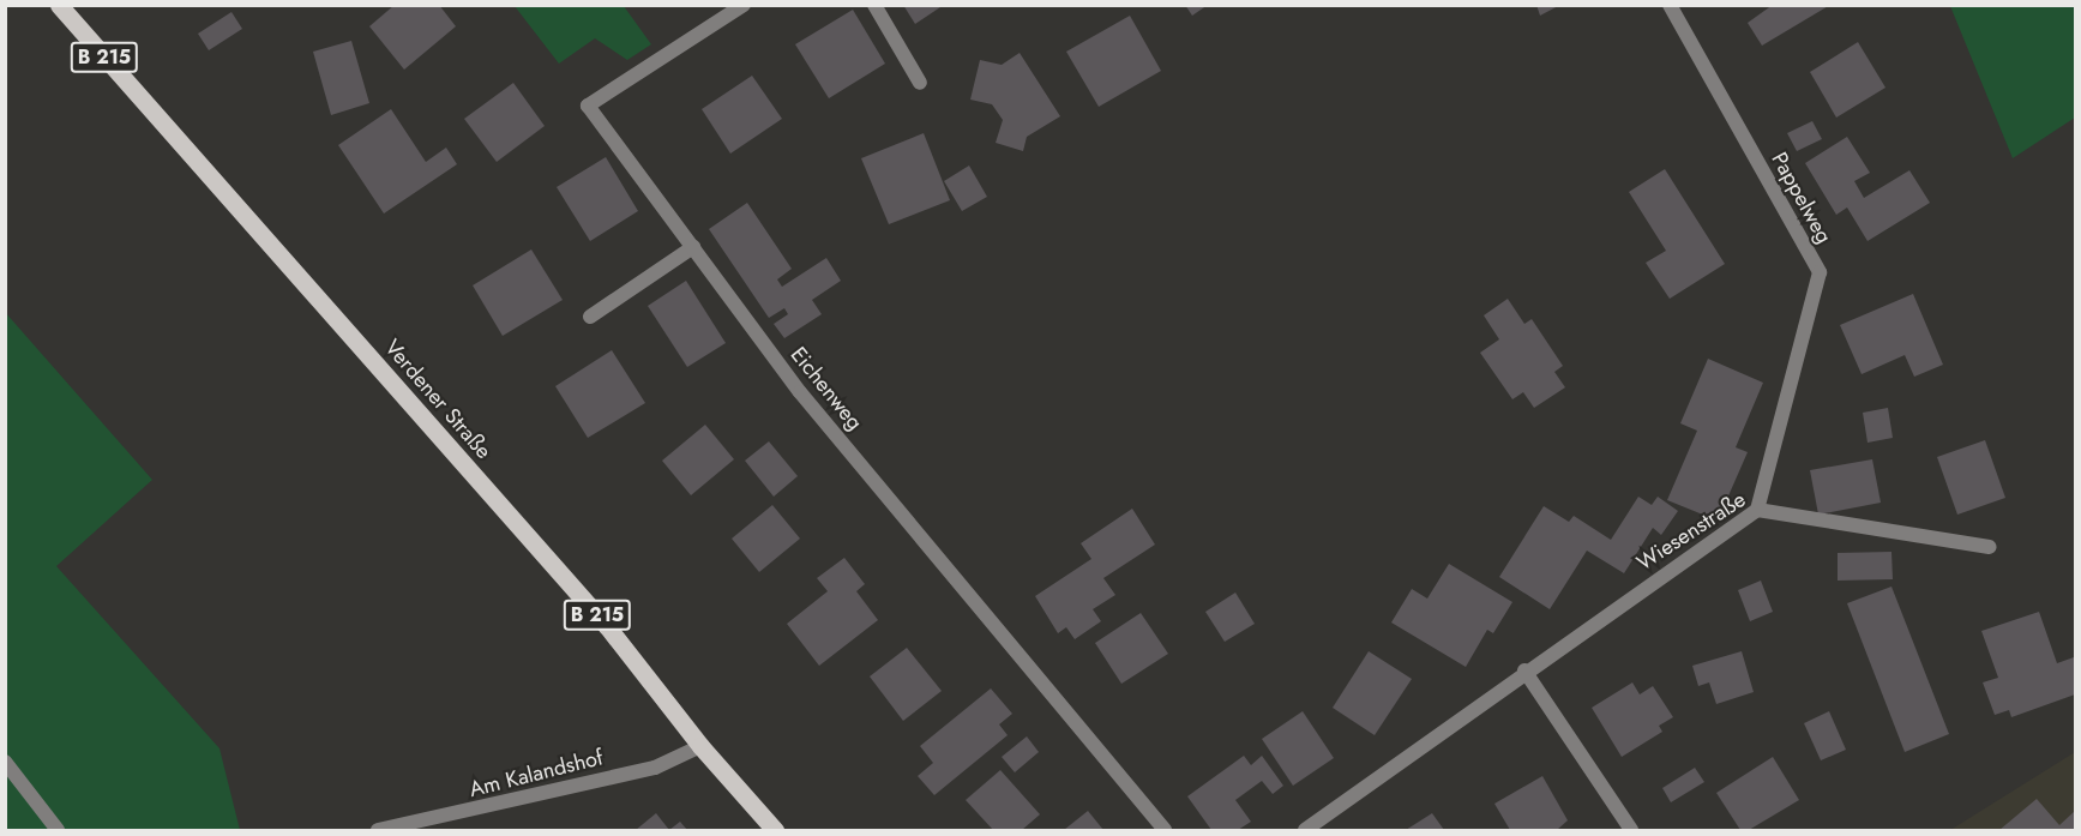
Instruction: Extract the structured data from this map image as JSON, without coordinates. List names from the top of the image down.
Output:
{
  "streets": {
    "main road": ["B 215", "Verdener Straße"],
    "street": [
      "Pappelweg",
      "Eichenweg",
      "Wiesenstraße",
      "Am Kalandshof"
    ]
  },
  "crossings": [
    ["Pappelweg", "Wiesenstraße"],
    ["Verdener Straße", "Am Kalandshof"]
  ]
}
